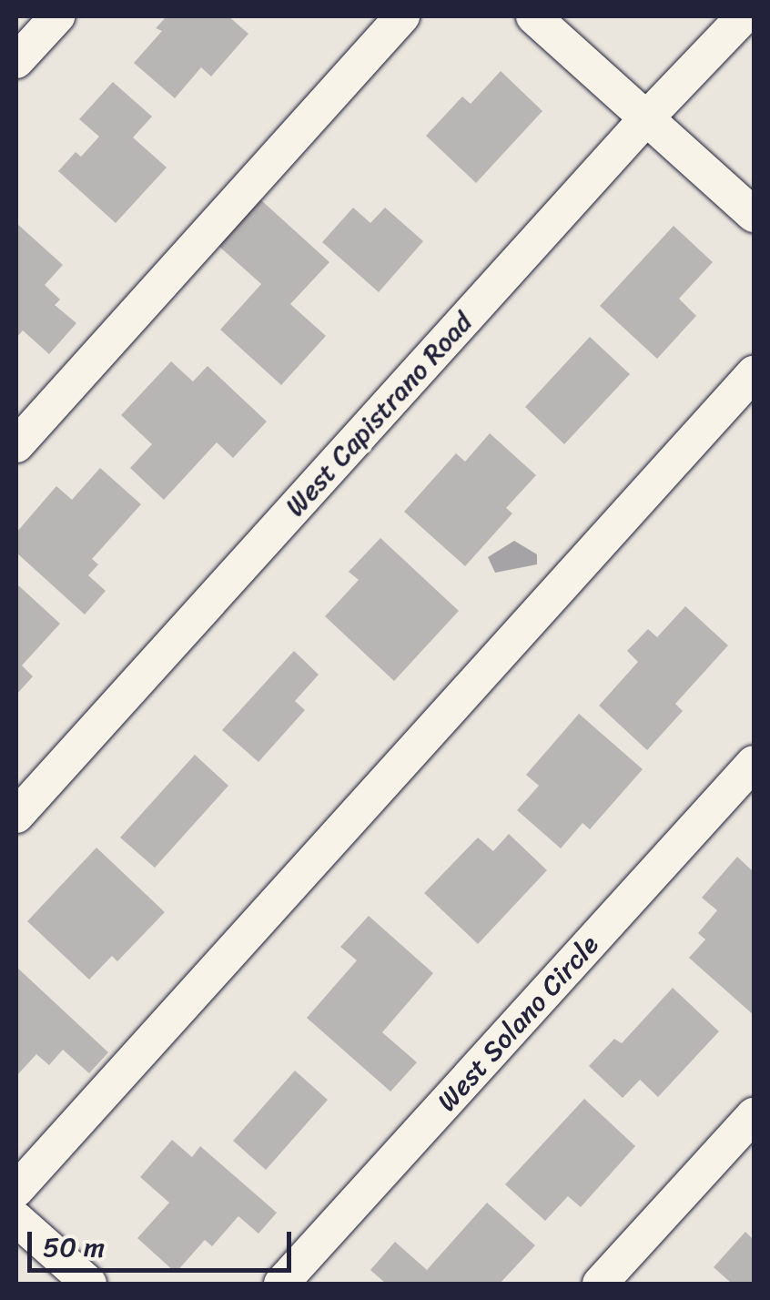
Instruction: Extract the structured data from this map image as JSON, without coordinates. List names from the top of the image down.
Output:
{
  "streets": {
    "street": ["West Capistrano Road", "West Solano Circle"]
  },
  "scale_bar": "50 m"
}
